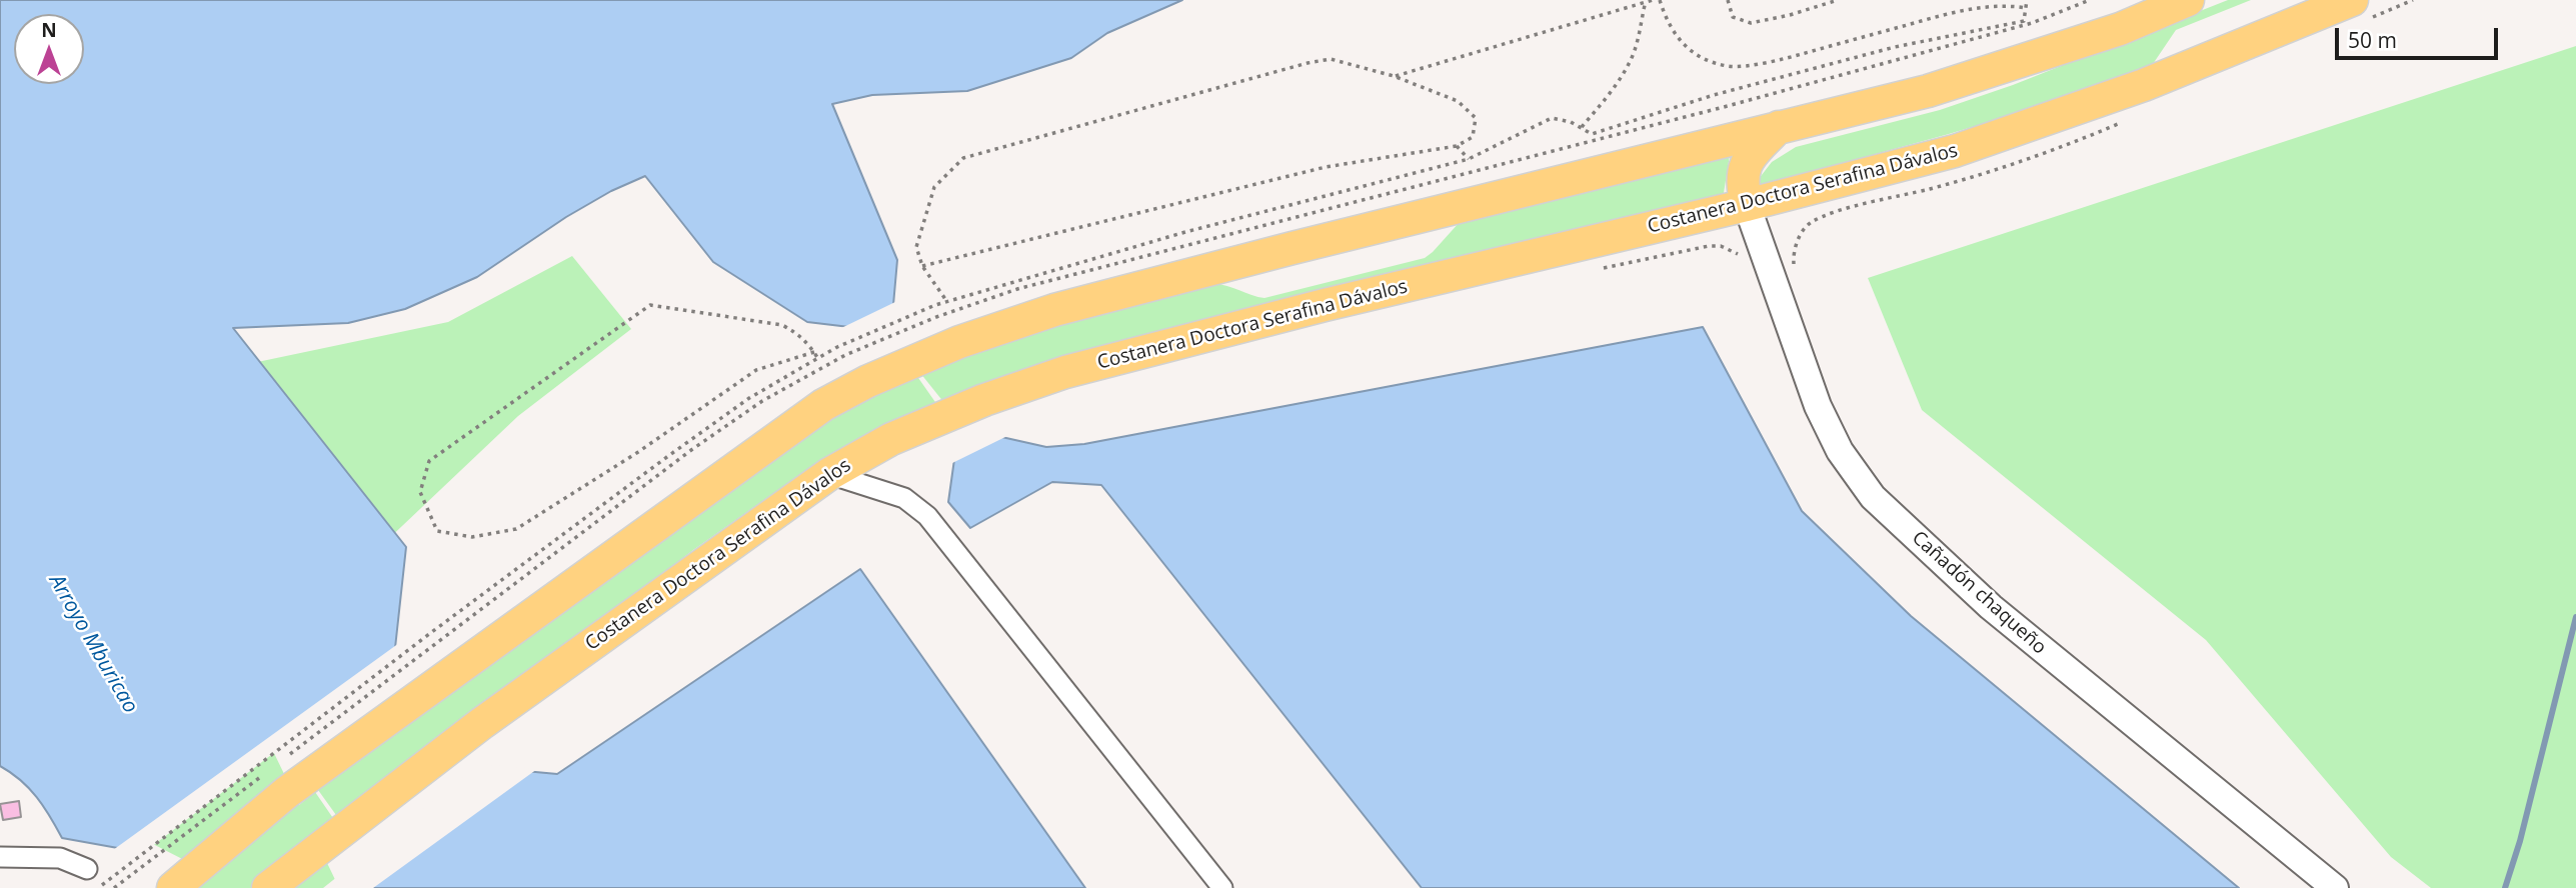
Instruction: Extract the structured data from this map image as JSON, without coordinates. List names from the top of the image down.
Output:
{
  "streets": {
    "highway": ["Costanera Doctora Serafina Dávalos"],
    "main road": ["Cañadón chaqueño"]
  },
  "crossings": [
    ["Costanera Doctora Serafina Dávalos", "Cañadón chaqueño"]
  ],
  "water": ["Arroyo Mburicao"],
  "scale_bar": "50 m",
  "north": "top"
}
